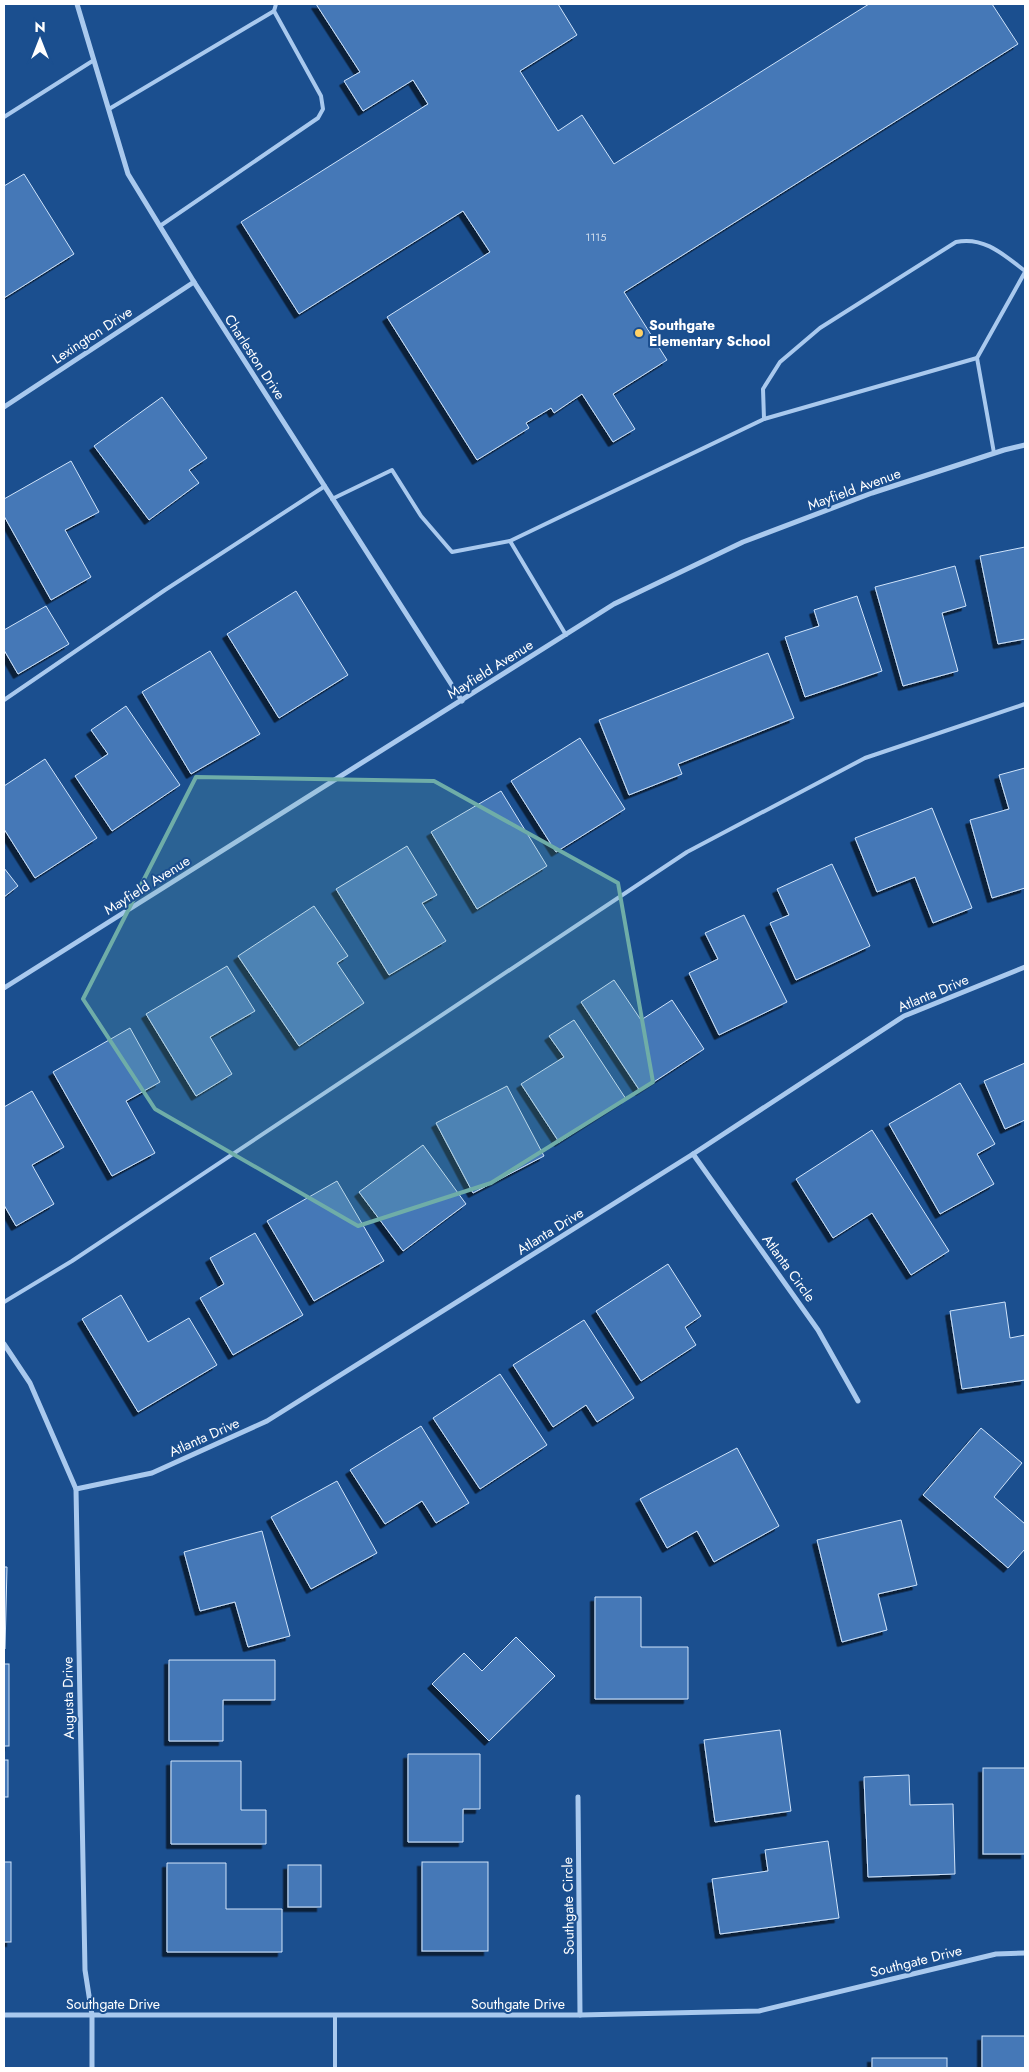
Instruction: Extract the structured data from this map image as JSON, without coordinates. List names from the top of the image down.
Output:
{
  "streets": {
    "street": [
      "Lexington Drive",
      "Charleston Drive",
      "Mayfield Avenue",
      "Atlanta Drive",
      "Atlanta Circle",
      "Augusta Drive",
      "Southgate Circle",
      "Southgate Drive"
    ]
  },
  "crossings": [
    ["Lexington Drive", "Charleston Drive"],
    ["Charleston Drive", "Mayfield Avenue"],
    ["Atlanta Drive", "Atlanta Circle"],
    ["Atlanta Drive", "Augusta Drive"],
    ["Augusta Drive", "Southgate Drive"],
    ["Southgate Circle", "Southgate Drive"]
  ],
  "places": ["Southgate Elementary School"],
  "house_numbers": ["1115"],
  "north": "top"
}
